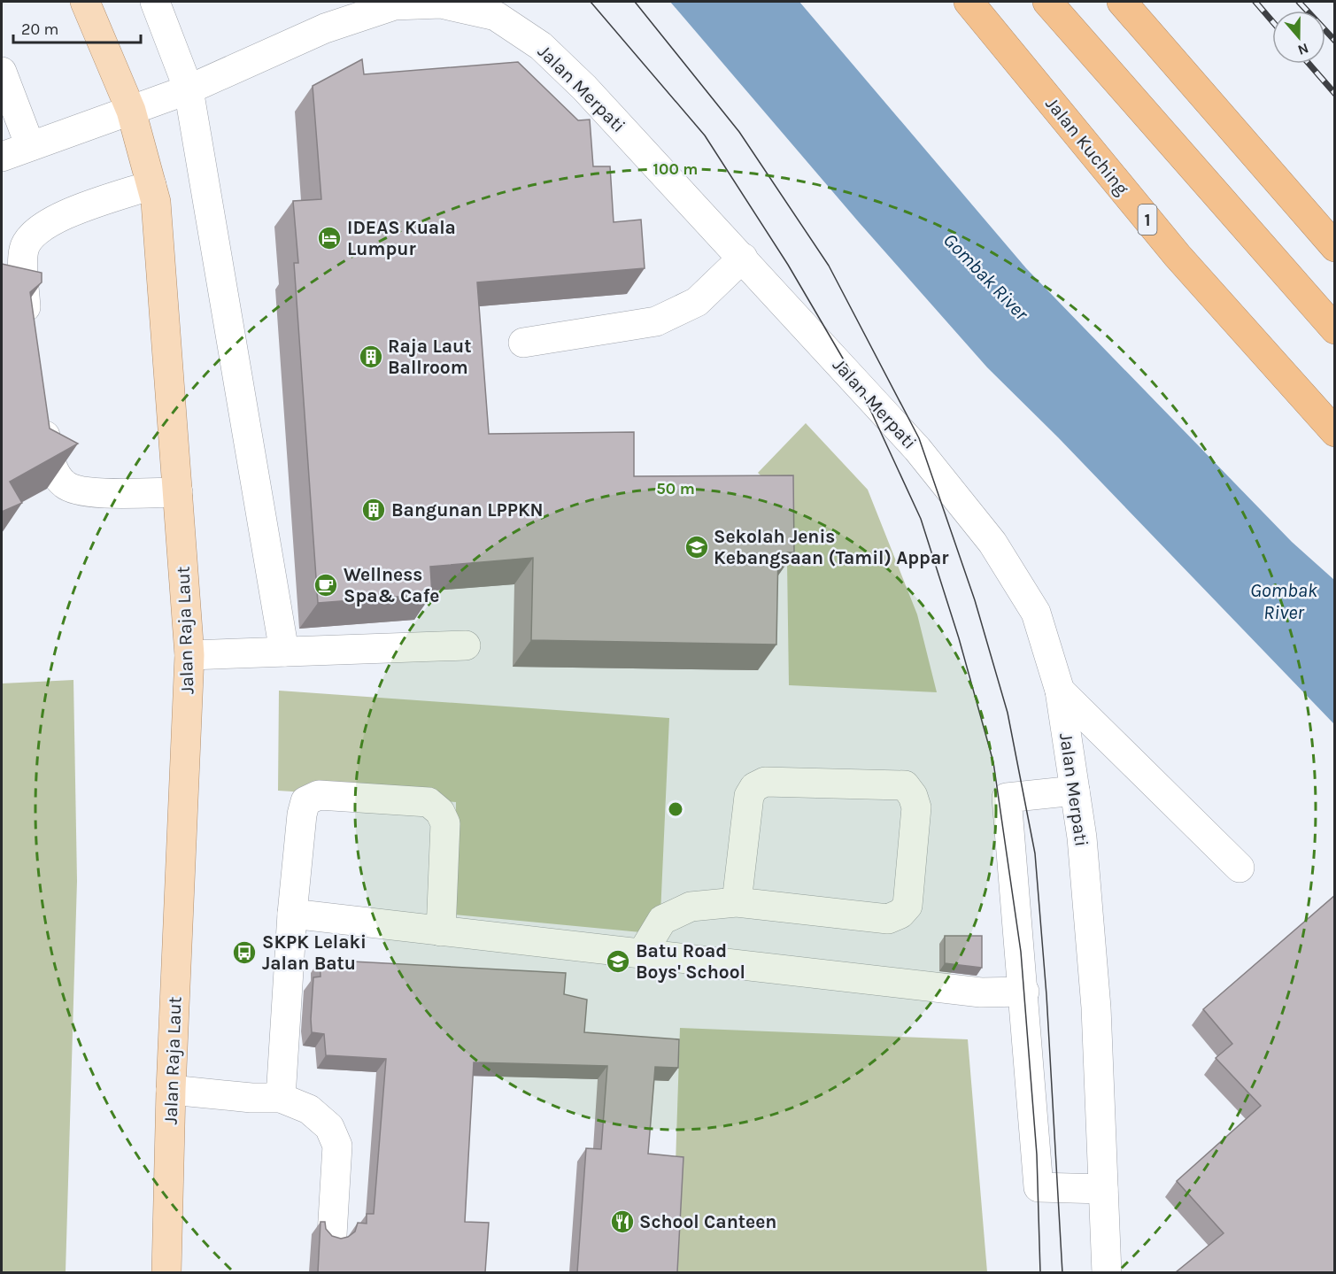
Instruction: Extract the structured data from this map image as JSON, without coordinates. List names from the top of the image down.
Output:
{
  "streets": {
    "highway": ["Jalan Kuching", "1"],
    "main road": ["Jalan Raja Laut"],
    "street": ["Jalan Merpati"]
  },
  "crossings": [
    ["Jalan Merpati", "Jalan Raja Laut"]
  ],
  "water": ["Gombak River"],
  "places": {
    "hotel": ["IDEAS Kuala Lumpur"],
    "building": ["Raja Laut Ballroom", "Bangunan LPPKN"],
    "school or university": ["Sekolah Jenis Kebangsaan (Tamil) Appar", "Batu Road Boys' School"],
    "cafe": ["Wellness Spa& Cafe"],
    "bus stop": ["SKPK Lelaki Jalan Batu"],
    "restaurant": ["School Canteen"]
  },
  "scale_bar": "20 m",
  "north": "bottom",
  "rings": ["100 m", "50 m"]
}
